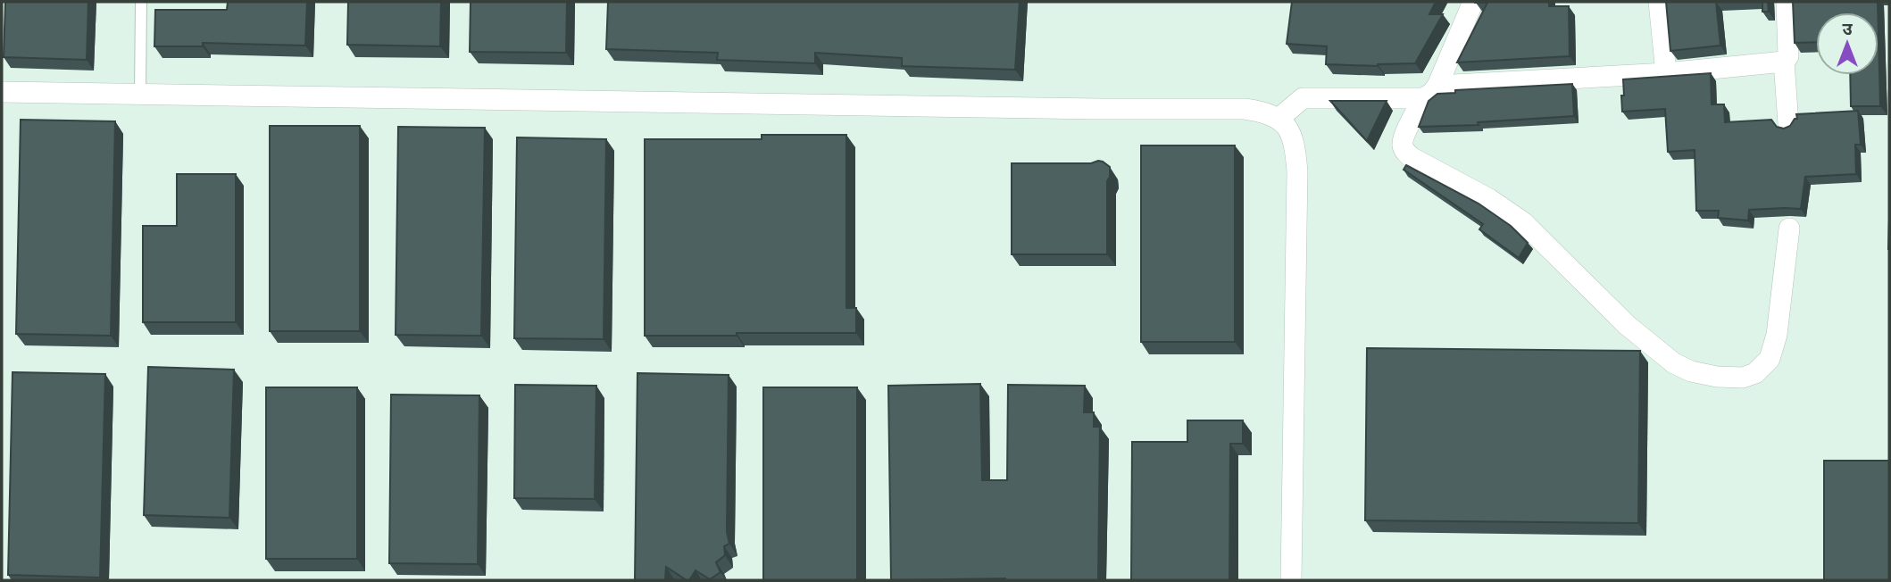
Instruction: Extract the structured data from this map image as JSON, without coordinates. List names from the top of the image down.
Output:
{
  "north": "top"
}
